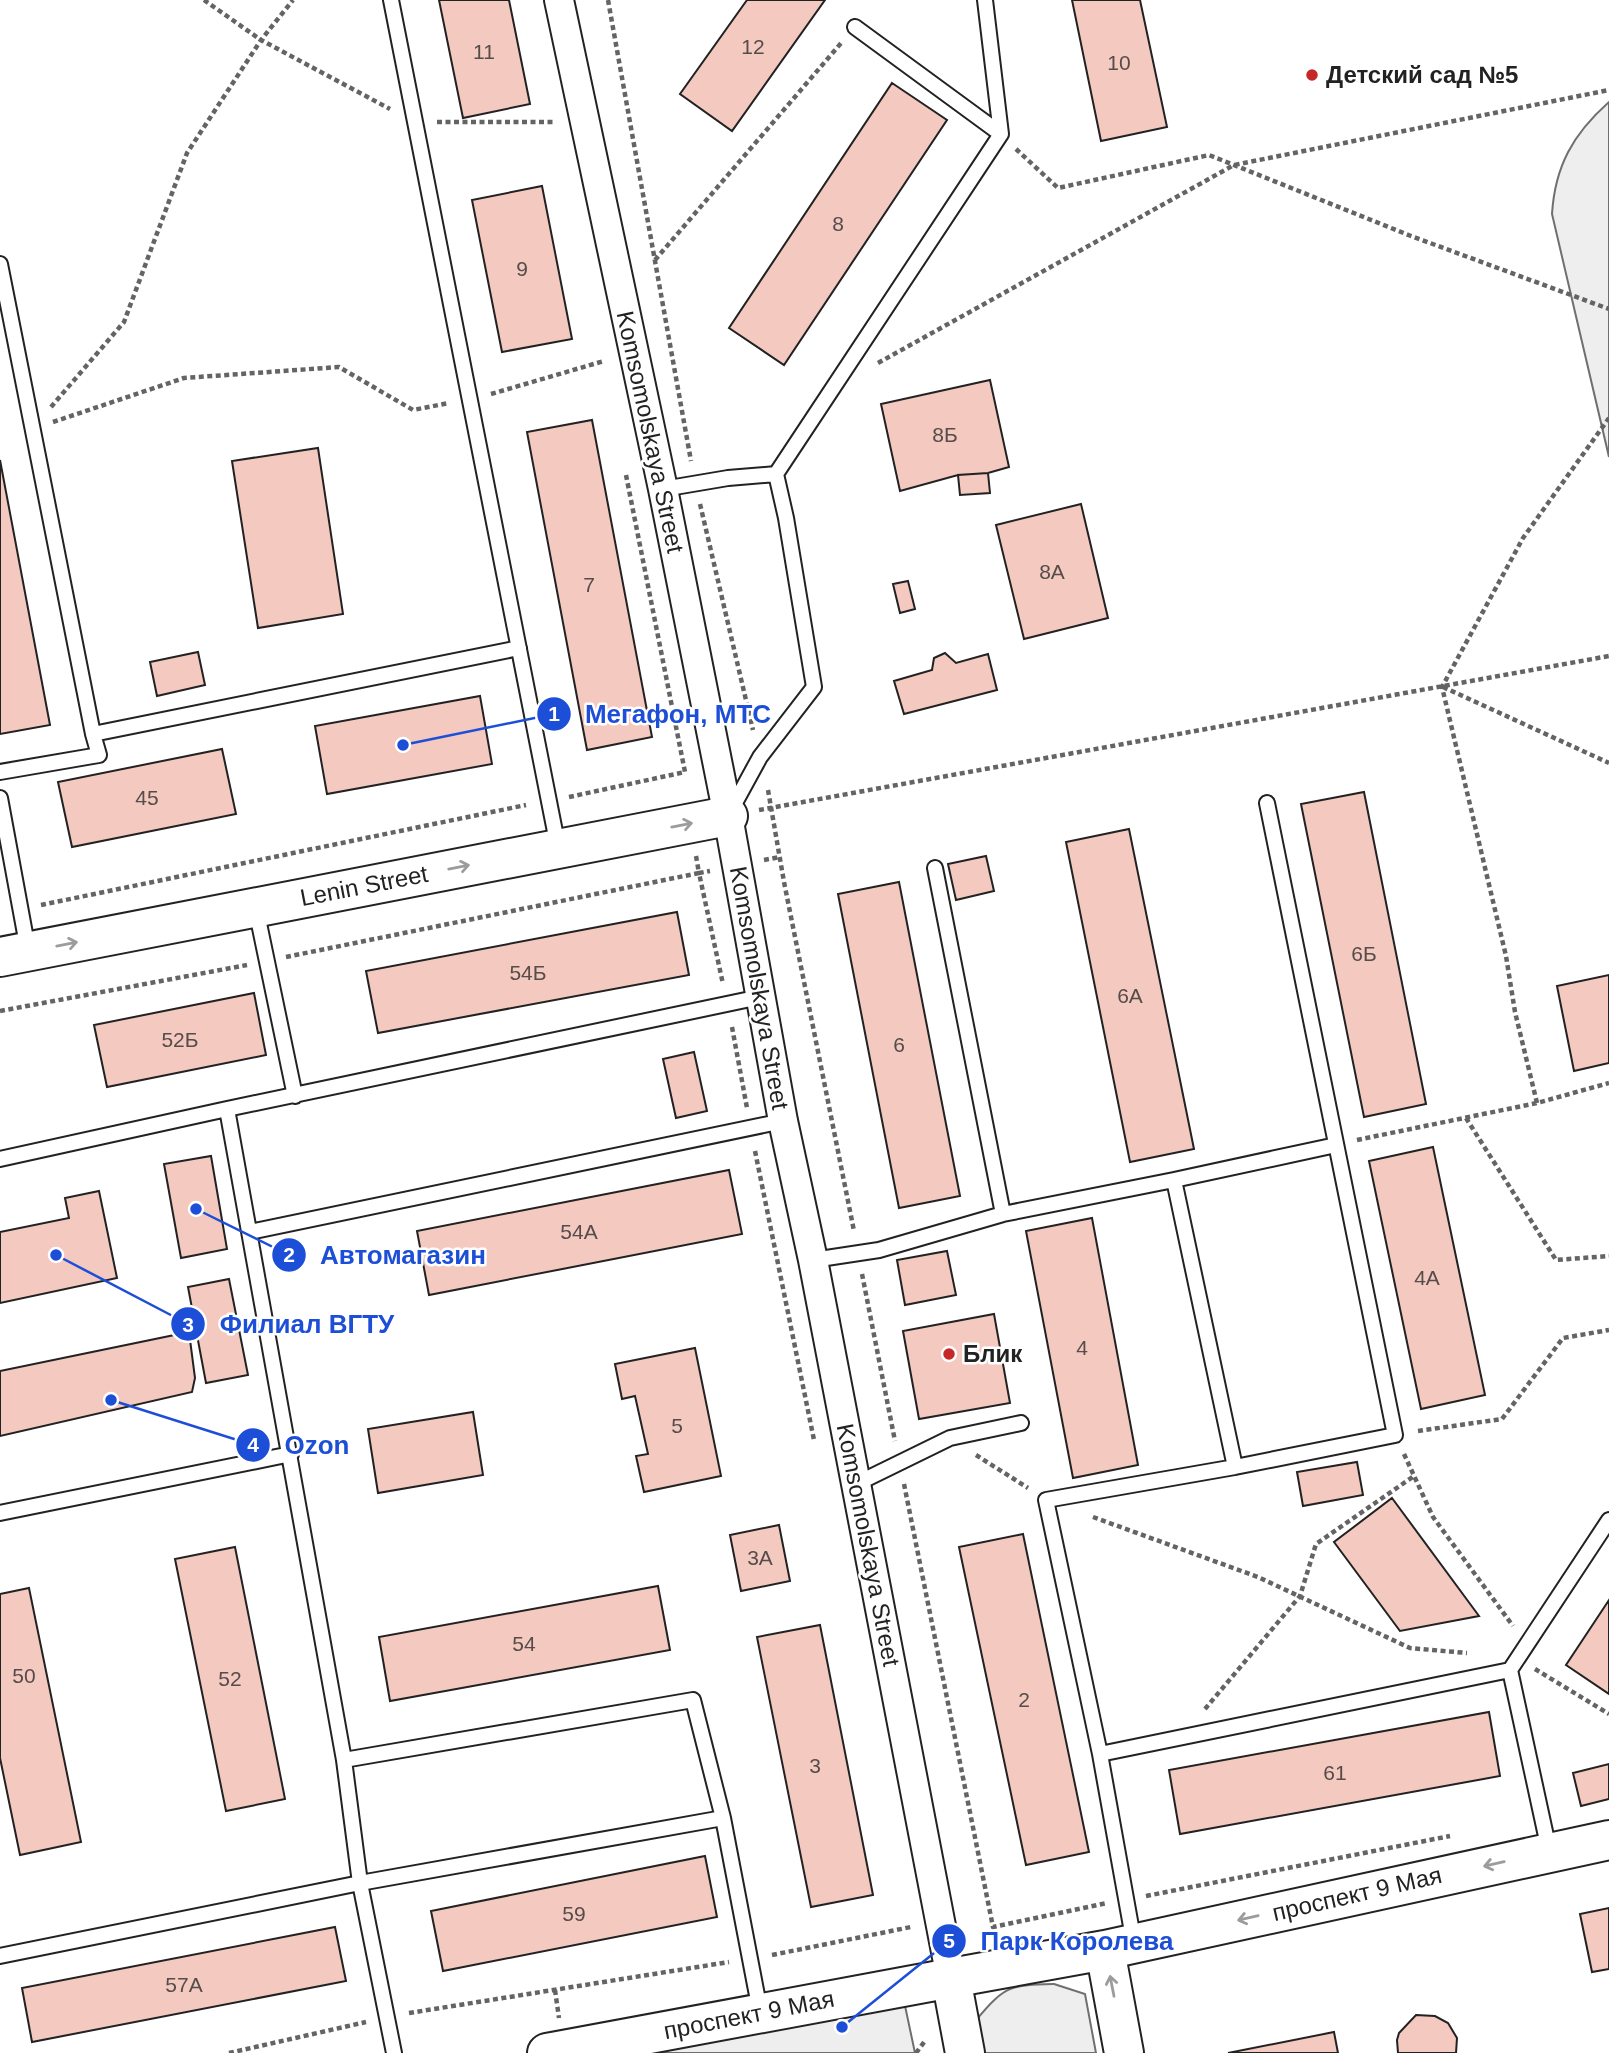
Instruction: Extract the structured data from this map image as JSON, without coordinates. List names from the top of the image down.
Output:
{
  "streets": {
    "street": ["Komsomolskaya Street", "Lenin Street", "проспект 9 Мая"]
  },
  "crossings": [
    ["Komsomolskaya Street", "Lenin Street"],
    ["Komsomolskaya Street", "проспект 9 Мая"]
  ],
  "one_way": ["Lenin Street", "проспект 9 Мая"],
  "places": [
    "Детский сад №5",
    "Мегафон, МТС",
    "Автомагазин",
    "Филиал ВГТУ",
    "Блик",
    "Ozon",
    "Парк Королева"
  ],
  "house_numbers": [
    "12",
    "11",
    "10",
    "8",
    "9",
    "8Б",
    "8А",
    "7",
    "45",
    "6Б",
    "54Б",
    "6А",
    "52Б",
    "6",
    "54А",
    "4А",
    "4",
    "5",
    "3А",
    "54",
    "50",
    "52",
    "2",
    "3",
    "61",
    "59",
    "57А"
  ]
}
